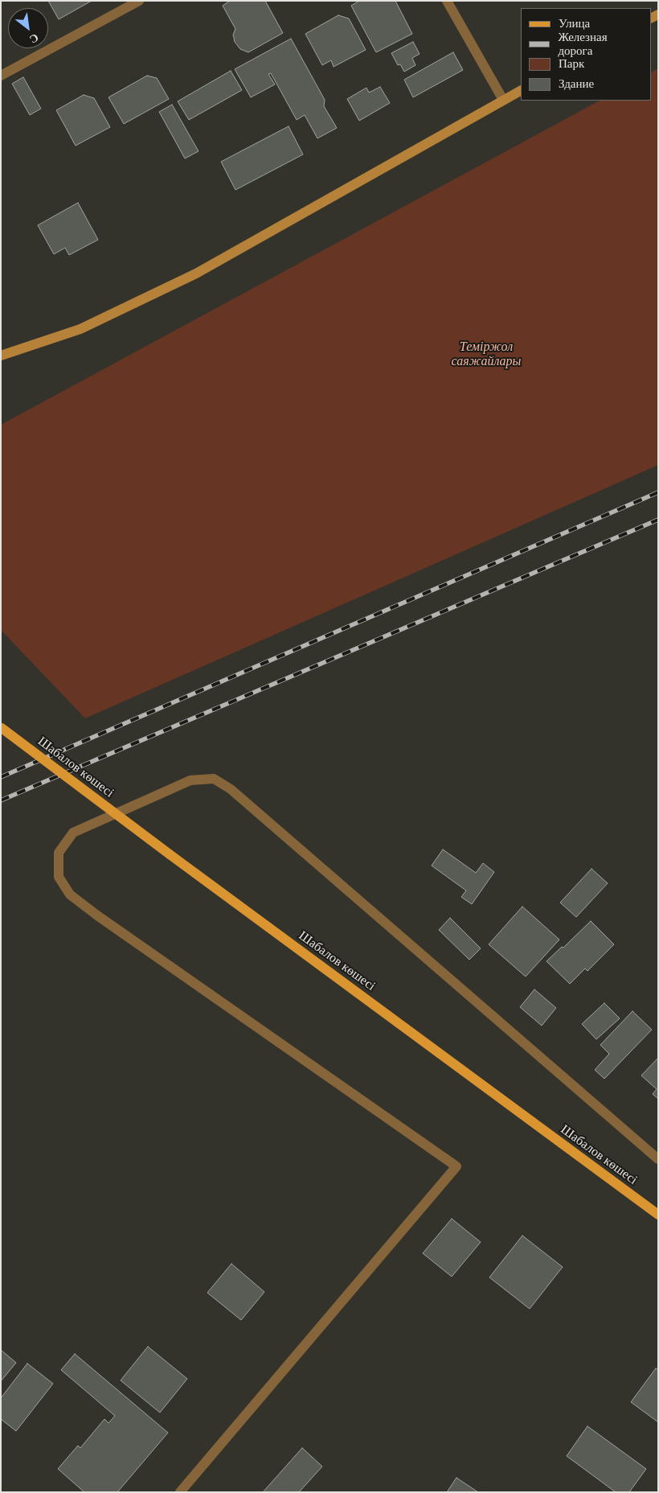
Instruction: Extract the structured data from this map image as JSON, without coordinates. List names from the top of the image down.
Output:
{
  "streets": {
    "main road": ["Шабалов көшесі"]
  },
  "parks": ["Теміржол саяжайлары"],
  "legend": [
    "Улица",
    "Железная дорога",
    "Парк",
    "Здание"
  ],
  "north": "bottom right"
}
